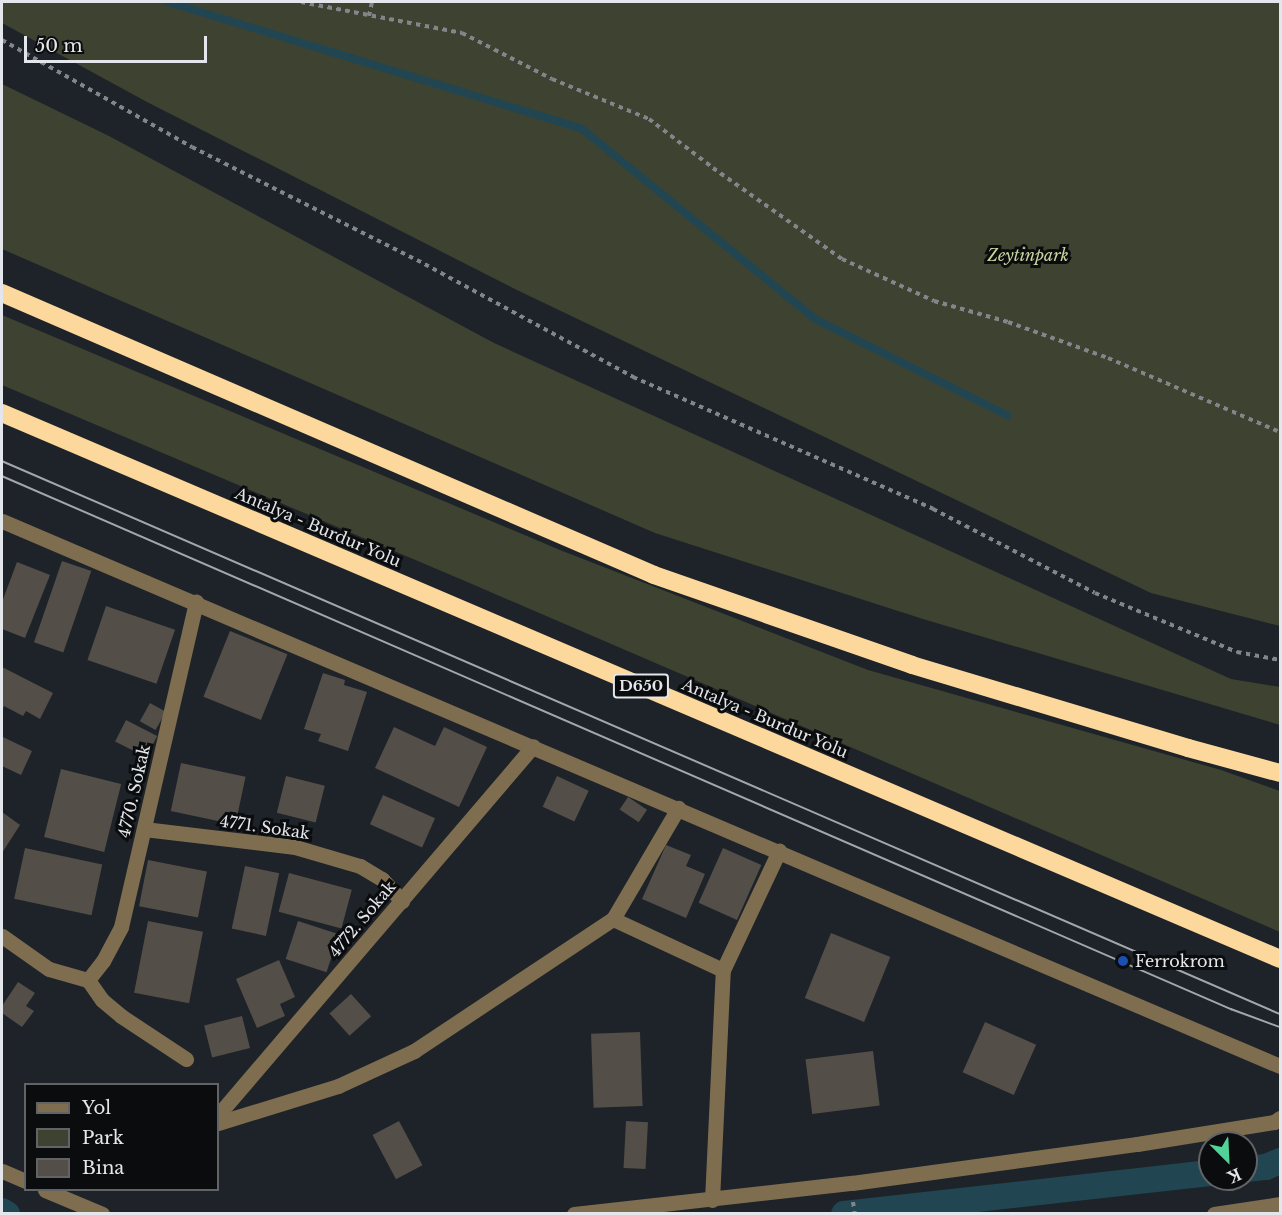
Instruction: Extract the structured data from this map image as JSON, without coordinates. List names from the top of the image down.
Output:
{
  "streets": {
    "highway": ["Antalya - Burdur Yolu", "D650"],
    "street": ["4770. Sokak", "4771. Sokak", "4772. Sokak"]
  },
  "crossings": [
    ["4770. Sokak", "4771. Sokak"],
    ["4771. Sokak", "4772. Sokak"]
  ],
  "parks": ["Zeytinpark"],
  "places": ["Ferrokrom"],
  "legend": ["Yol", "Park", "Bina"],
  "scale_bar": "50 m",
  "north": "bottom right"
}
